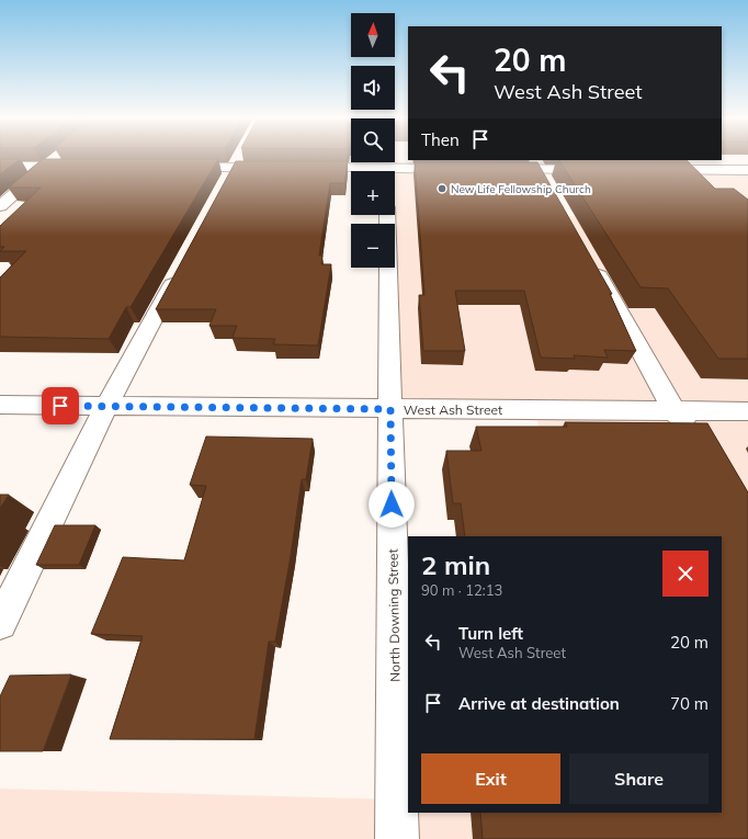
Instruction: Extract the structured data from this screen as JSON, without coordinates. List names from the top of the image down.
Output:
{
  "streets": {
    "street": ["West Ash Street", "North Downing Street"]
  },
  "crossings": [
    ["West Ash Street", "North Downing Street"]
  ],
  "places": ["New Life Fellowship Church"],
  "north": "top",
  "page": {
    "map_buttons": ["+", "−"],
    "turn": ["20 m", "West Ash Street"],
    "then": "Then",
    "heading": ["2 min", "90 m · 12:13"],
    "list": [
      {
        "name": "Turn left",
        "note": "West Ash Street",
        "value": "20 m"
      },
      {
        "name": "Arrive at destination",
        "value": "70 m"
      }
    ],
    "buttons": ["Exit", "Share"]
  }
}
